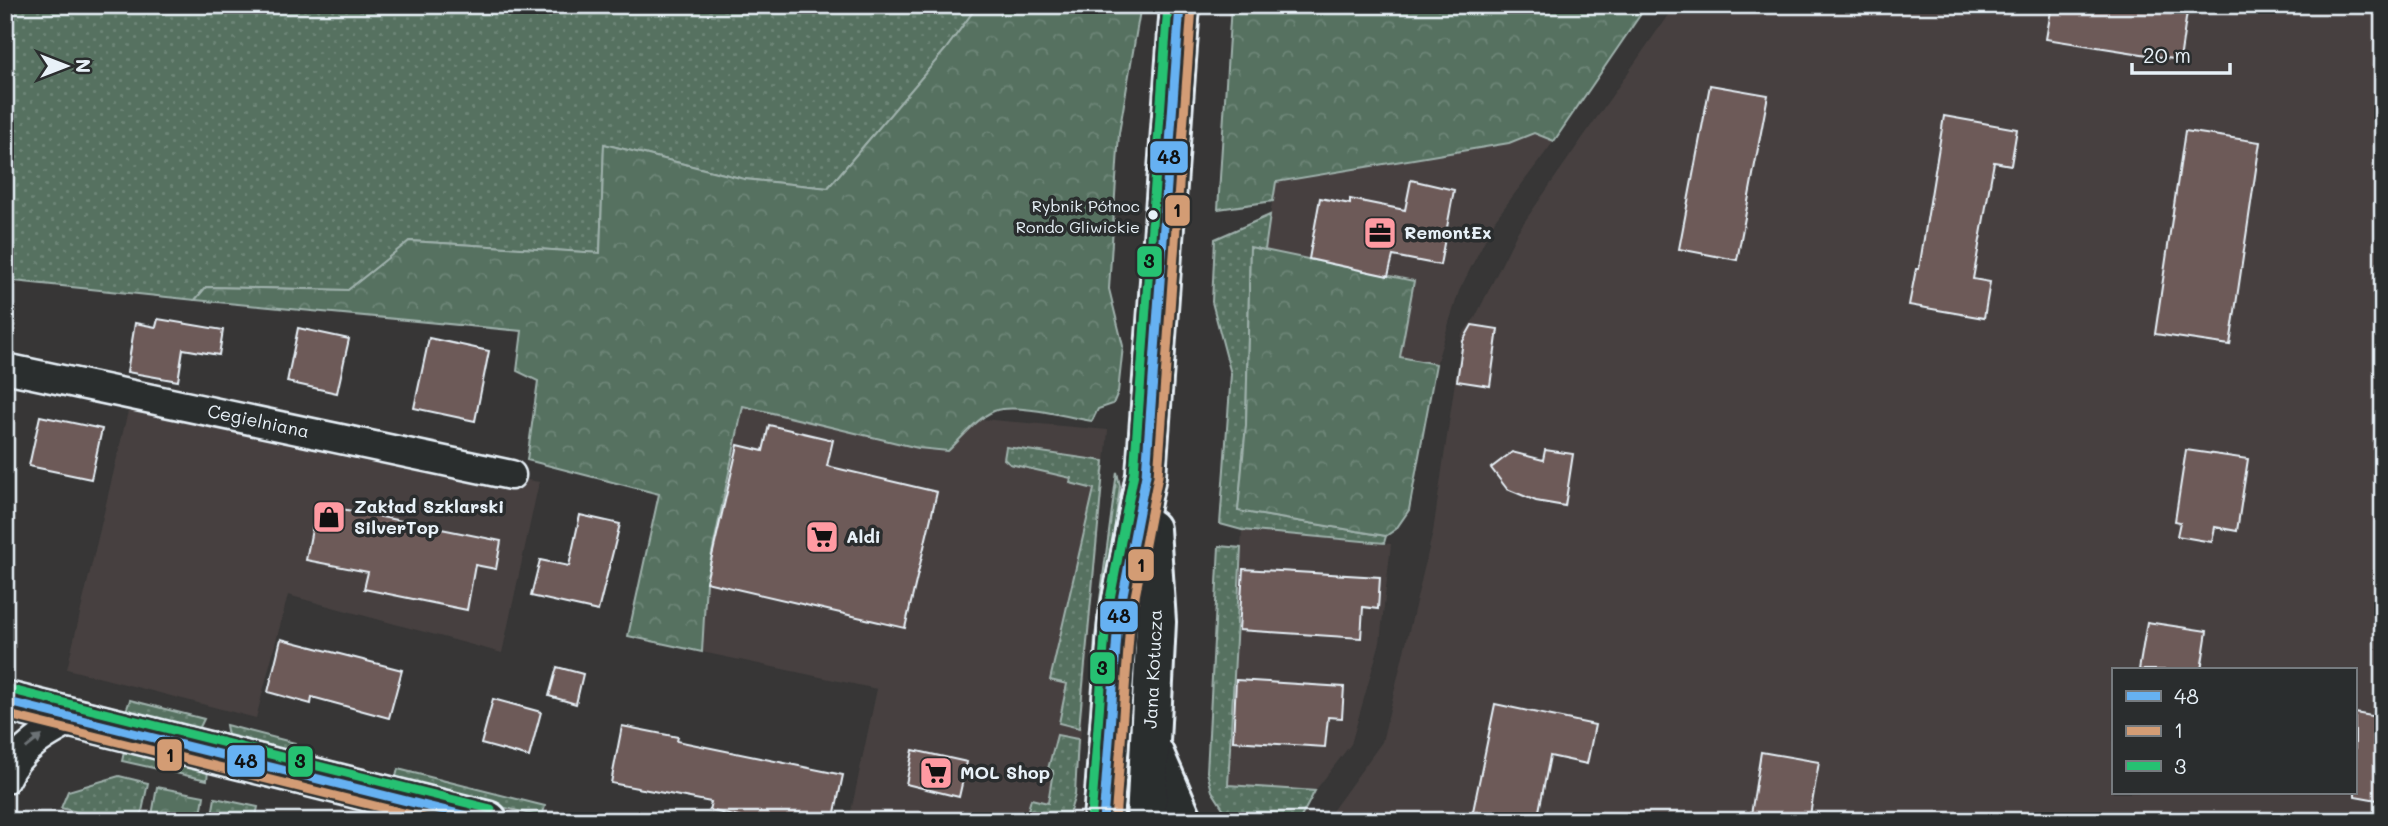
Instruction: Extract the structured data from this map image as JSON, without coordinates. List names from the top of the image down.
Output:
{
  "streets": {
    "main road": ["Jana Kotucza"],
    "street": ["Cegielniana"]
  },
  "places": {
    "other": ["Rybnik Północ Rondo Gliwickie"],
    "office": ["RemontEx"],
    "shop": ["Zakład Szklarski SilverTop"],
    "supermarket": ["Aldi", "MOL Shop"]
  },
  "lines": ["transit line 48", "transit line 3", "transit line 1"],
  "legend": ["48", "1", "3"],
  "scale_bar": "20 m",
  "north": "right"
}
